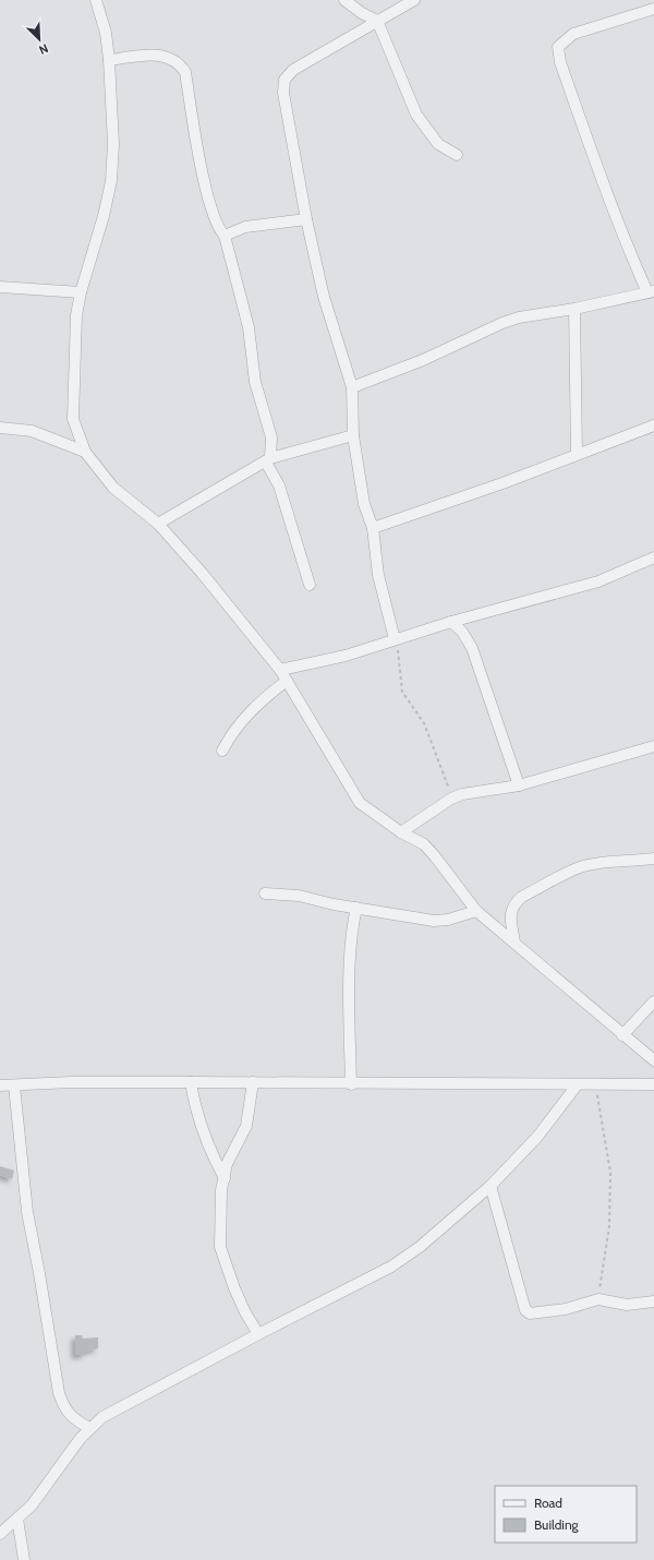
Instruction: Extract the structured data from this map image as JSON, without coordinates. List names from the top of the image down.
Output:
{
  "legend": ["Road", "Building"],
  "north": "bottom right"
}
